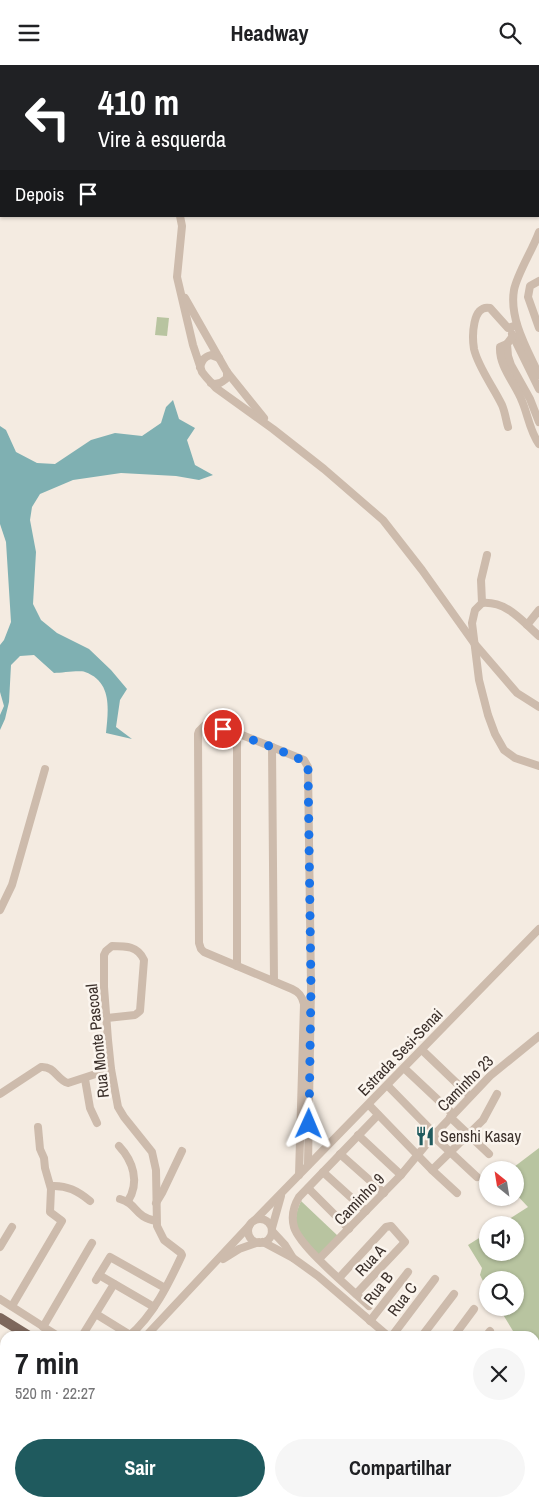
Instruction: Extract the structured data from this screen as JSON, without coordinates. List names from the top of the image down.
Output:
{
  "streets": {
    "street": [
      "Rua Monte Pascoal",
      "Estrada Sesi-Senai",
      "Caminho 23",
      "Caminho 9",
      "Rua A",
      "Rua B",
      "Rua C"
    ]
  },
  "crossings": [
    ["Caminho 23", "Caminho 9"]
  ],
  "places": {
    "restaurant": ["Senshi Kasay"]
  },
  "north": "top left",
  "page": {
    "header": "Headway",
    "turn": ["410 m", "Vire à esquerda"],
    "then": "Depois",
    "heading": ["7 min", "520 m · 22:27"],
    "buttons": ["Sair", "Compartilhar"]
  }
}
